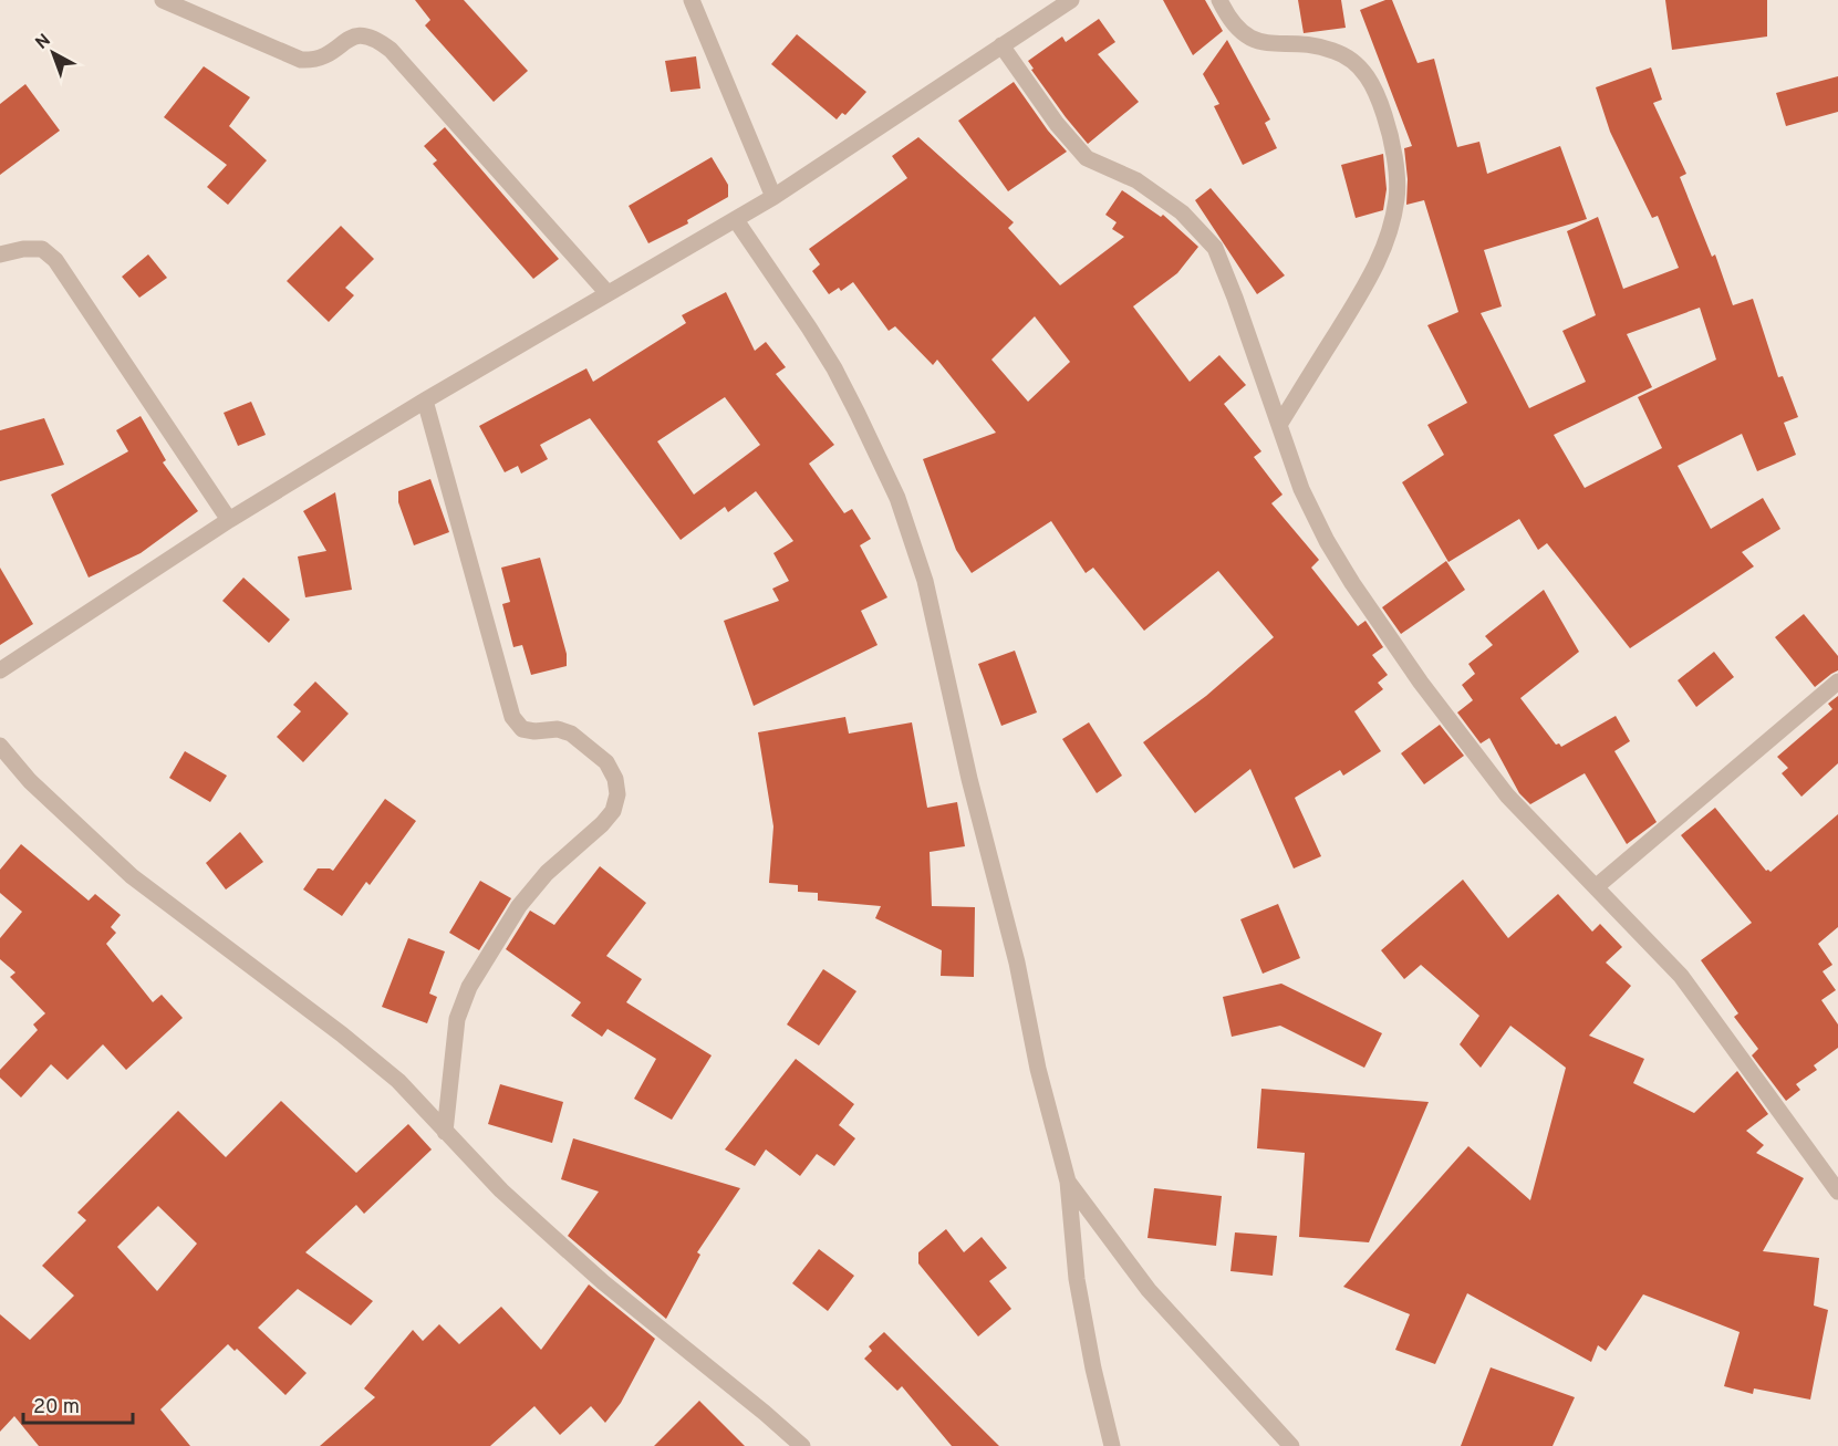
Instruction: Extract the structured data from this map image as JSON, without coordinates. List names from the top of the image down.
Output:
{
  "scale_bar": "20 m",
  "north": "top left"
}
